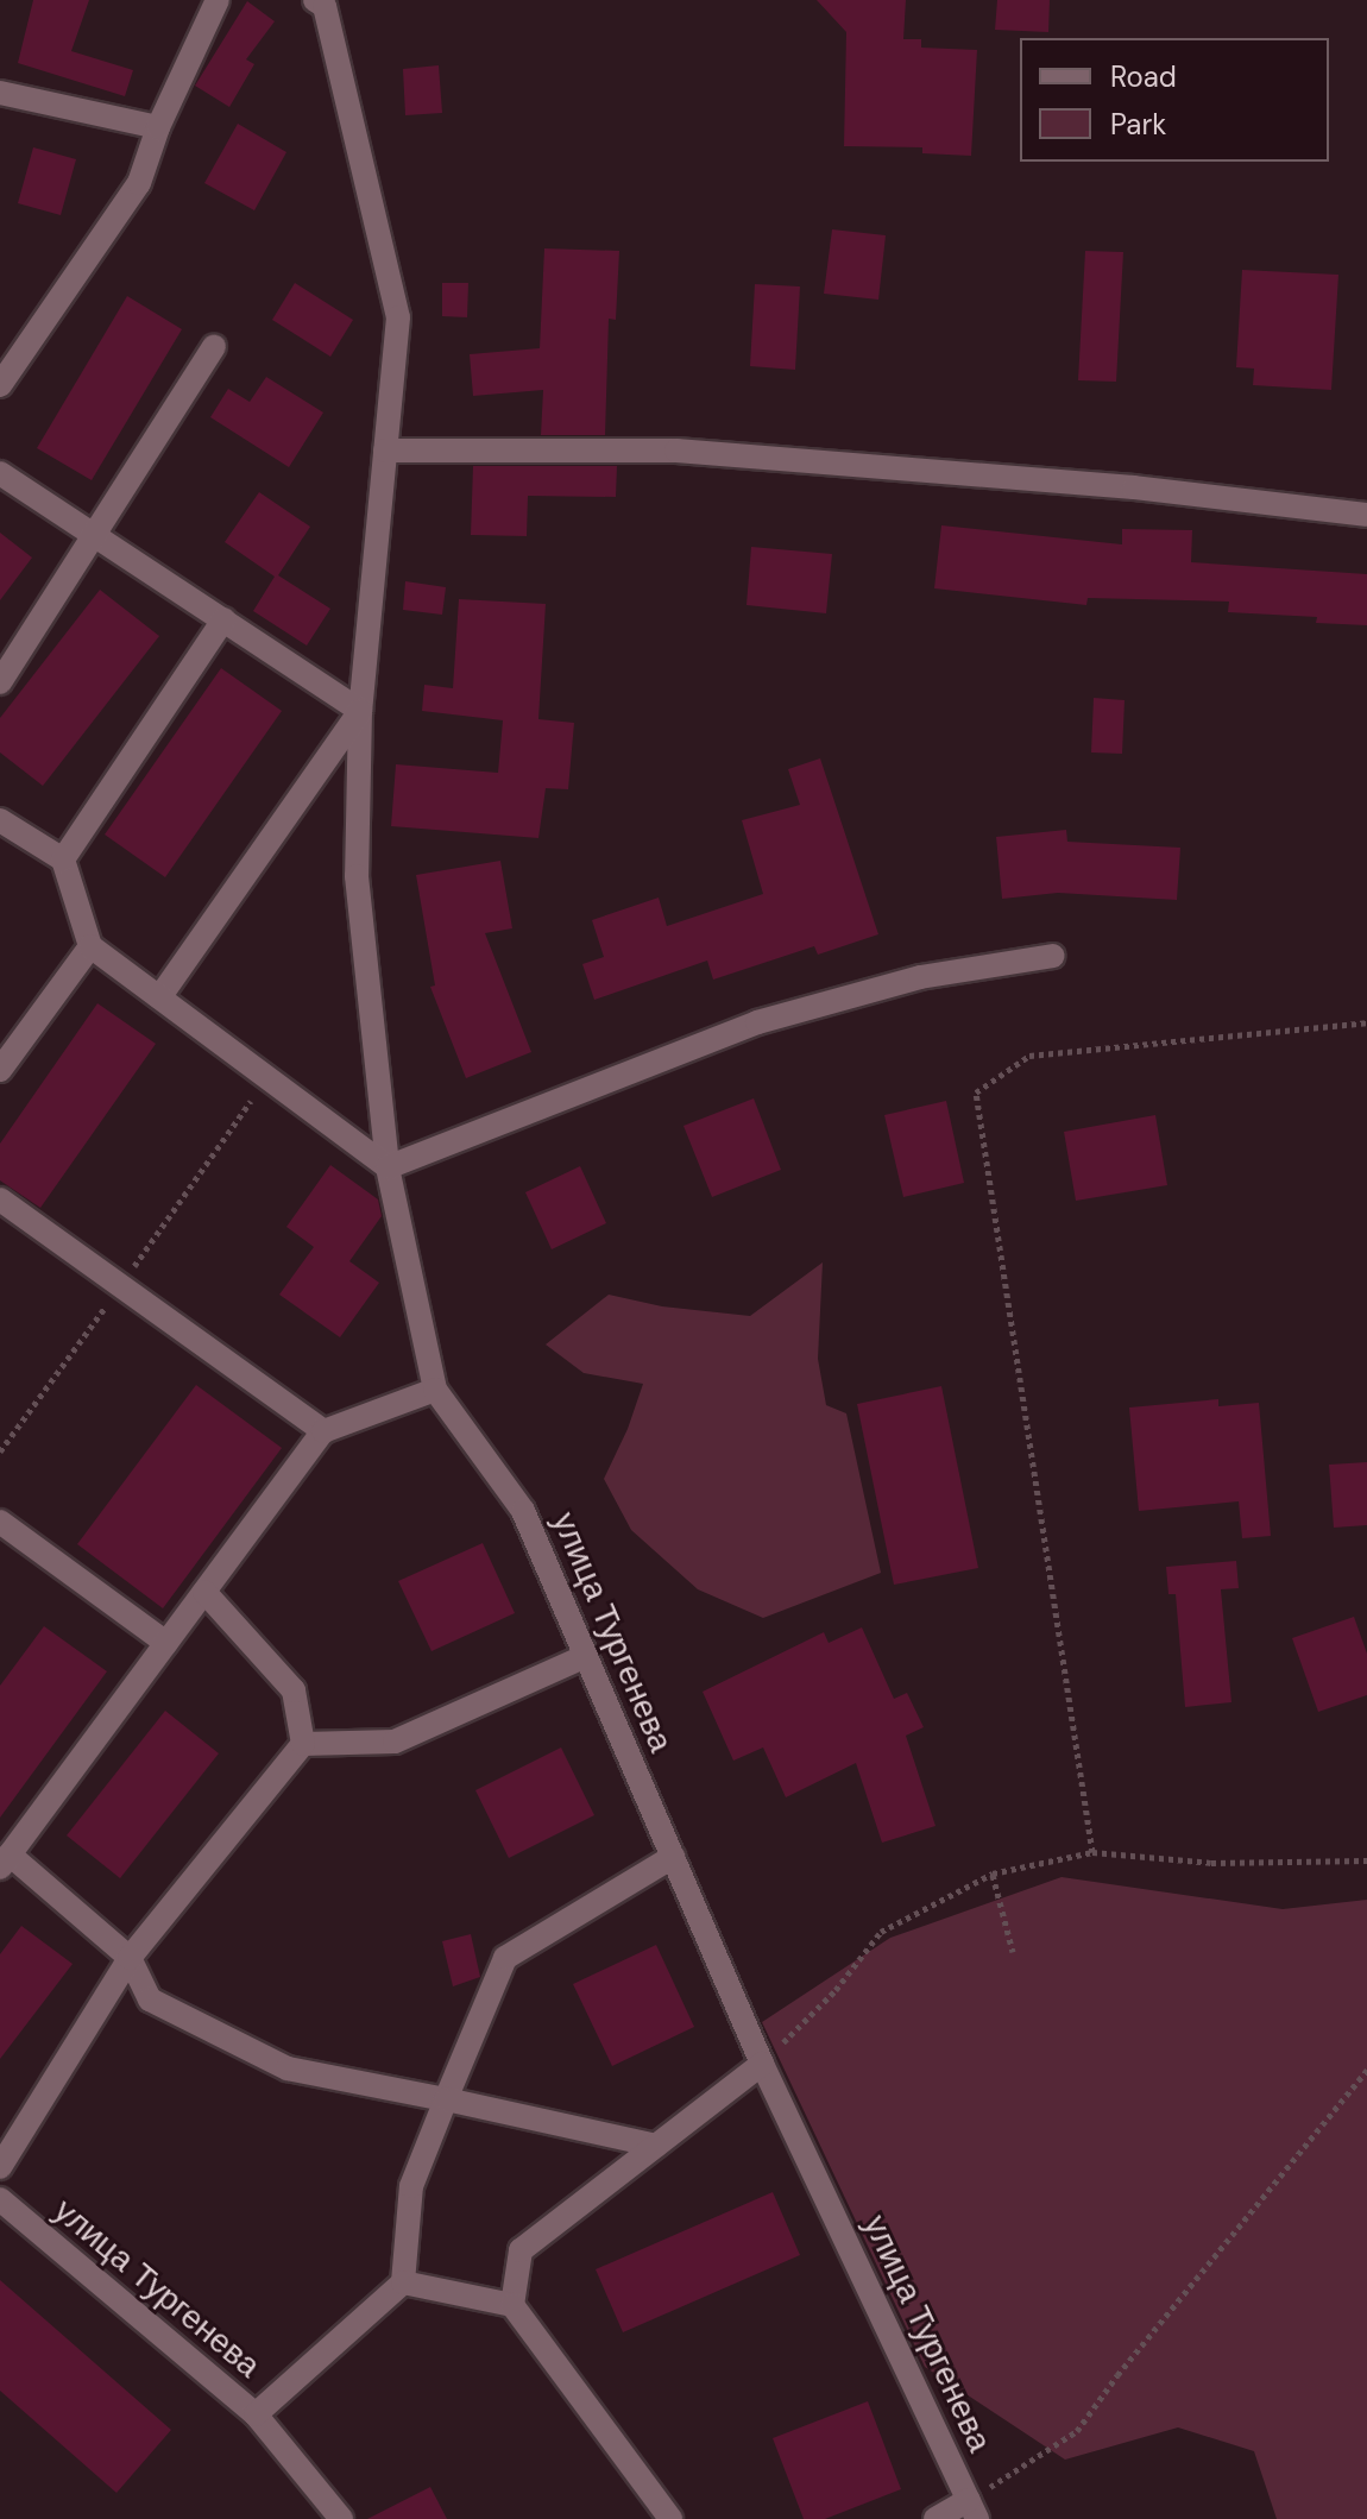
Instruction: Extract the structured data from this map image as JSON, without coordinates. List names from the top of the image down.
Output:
{
  "streets": {
    "street": ["улица Тургенева"]
  },
  "legend": ["Road", "Park"]
}
